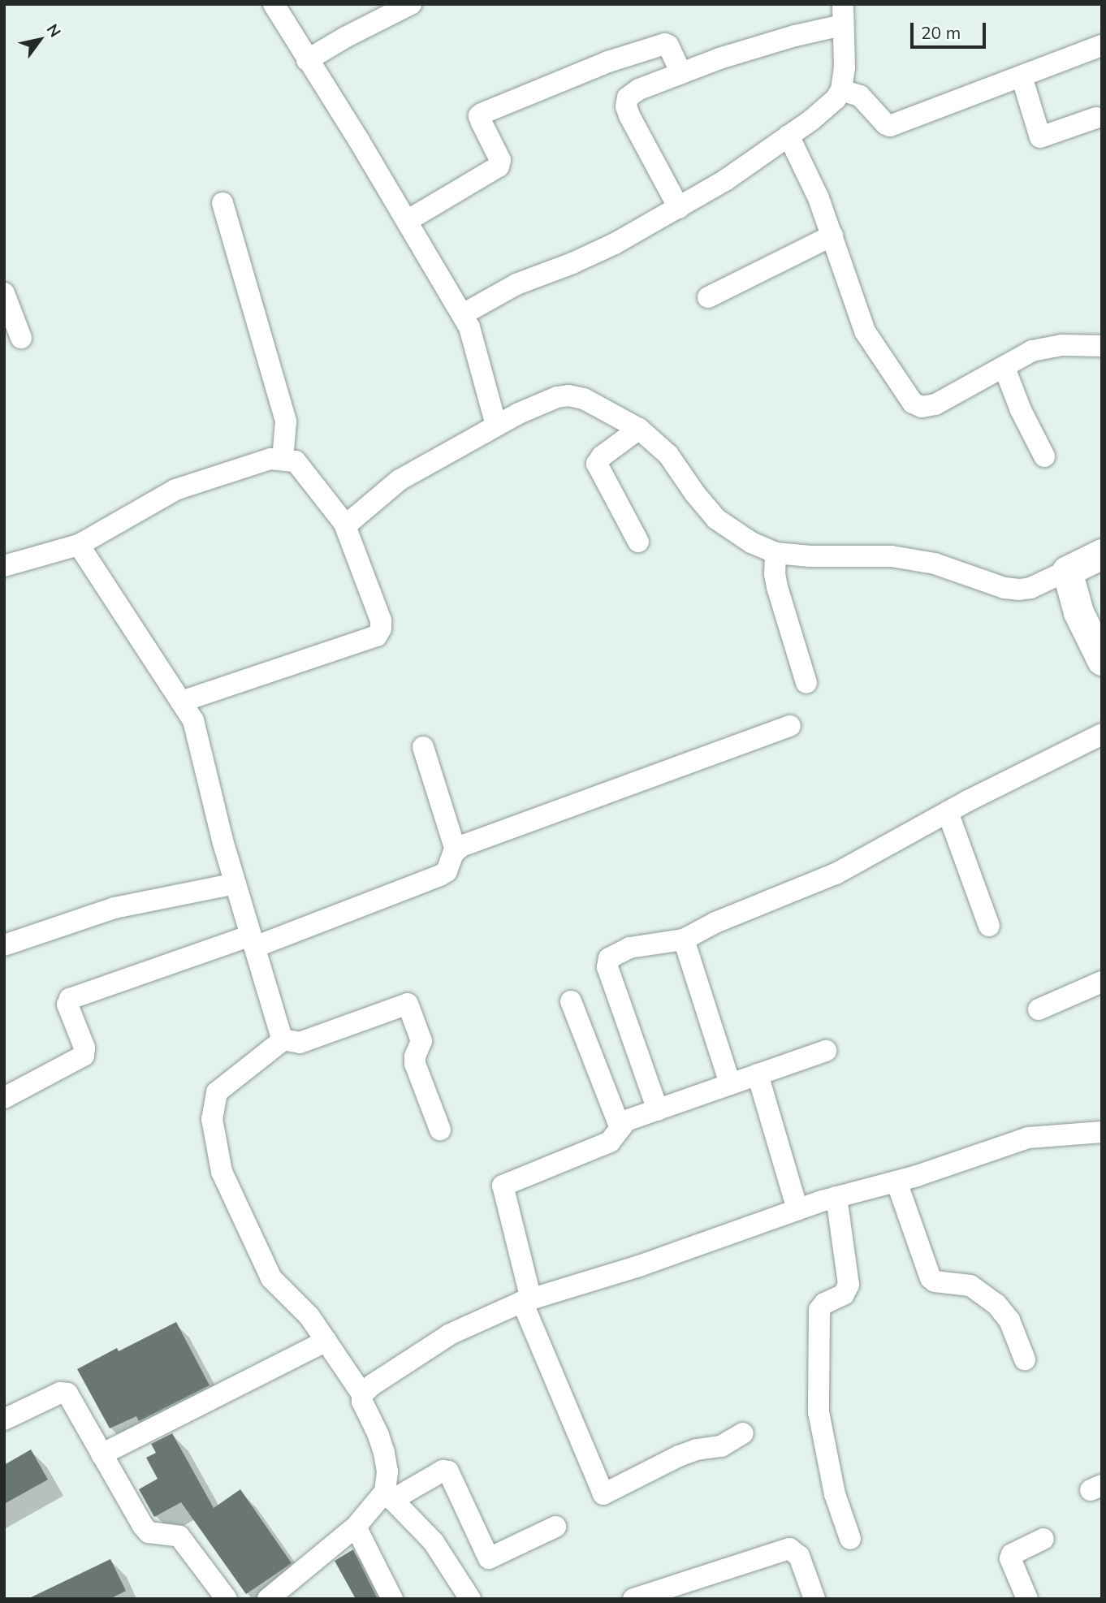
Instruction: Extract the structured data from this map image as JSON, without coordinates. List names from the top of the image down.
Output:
{
  "scale_bar": "20 m",
  "north": "top right"
}
